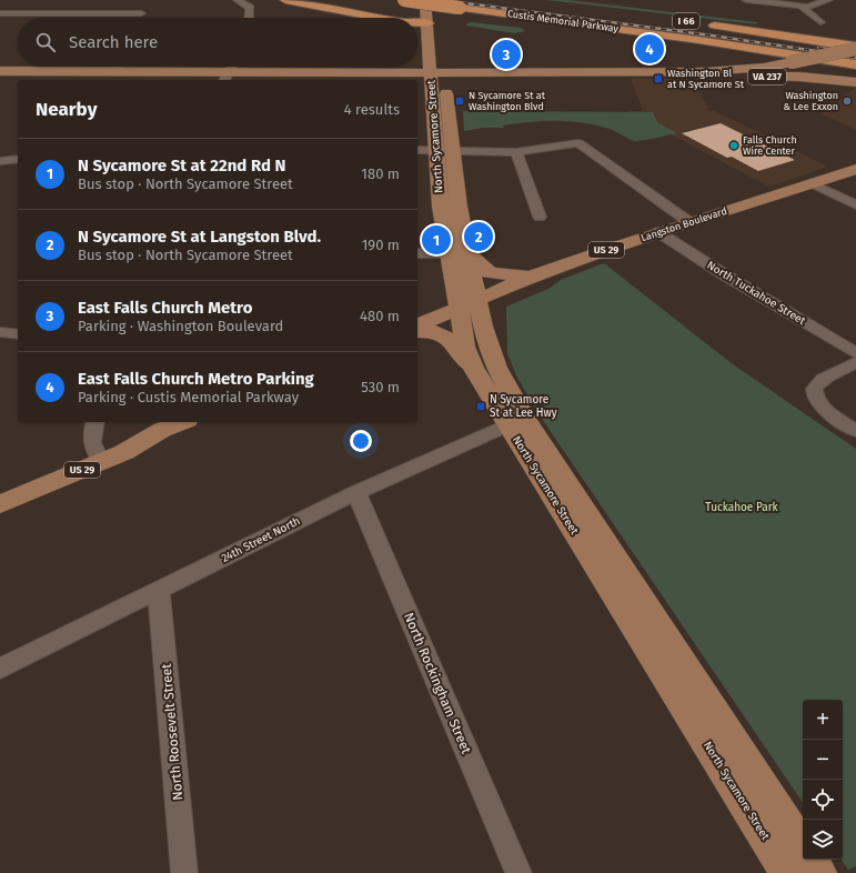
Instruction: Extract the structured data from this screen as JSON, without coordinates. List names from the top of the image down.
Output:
{
  "streets": {
    "highway": ["Custis Memorial Parkway", "I 66"],
    "main road": [
      "VA 237",
      "North Sycamore Street",
      "Langston Boulevard",
      "US 29"
    ],
    "street": [
      "North Tuckahoe Street",
      "24th Street North",
      "North Rockingham Street",
      "North Roosevelt Street"
    ]
  },
  "crossings": [
    ["I 66", "VA 237"],
    ["VA 237", "North Sycamore Street"],
    ["North Sycamore Street", "Langston Boulevard"],
    ["North Sycamore Street", "24th Street North"],
    ["Langston Boulevard", "North Tuckahoe Street"],
    ["24th Street North", "North Rockingham Street"],
    ["24th Street North", "North Roosevelt Street"]
  ],
  "parks": ["Tuckahoe Park"],
  "places": {
    "transit": ["Washington Bl at N Sycamore St", "N Sycamore St at Washington Blvd", "N Sycamore St at Lee Hwy"],
    "other": ["Washington & Lee Exxon", "Falls Church Wire Center"]
  },
  "page": {
    "search": "Search here",
    "pins": [
      "4",
      "3",
      "2",
      "1"
    ],
    "heading": ["Nearby", "4 results"],
    "list": [
      {
        "mark": "1",
        "name": "N Sycamore St at 22nd Rd N",
        "note": "Bus stop · North Sycamore Street",
        "value": "180 m"
      },
      {
        "mark": "2",
        "name": "N Sycamore St at Langston Blvd.",
        "note": "Bus stop · North Sycamore Street",
        "value": "190 m"
      },
      {
        "mark": "3",
        "name": "East Falls Church Metro",
        "note": "Parking · Washington Boulevard",
        "value": "480 m"
      },
      {
        "mark": "4",
        "name": "East Falls Church Metro Parking",
        "note": "Parking · Custis Memorial Parkway",
        "value": "530 m"
      }
    ],
    "map_buttons": ["+", "−"]
  }
}
